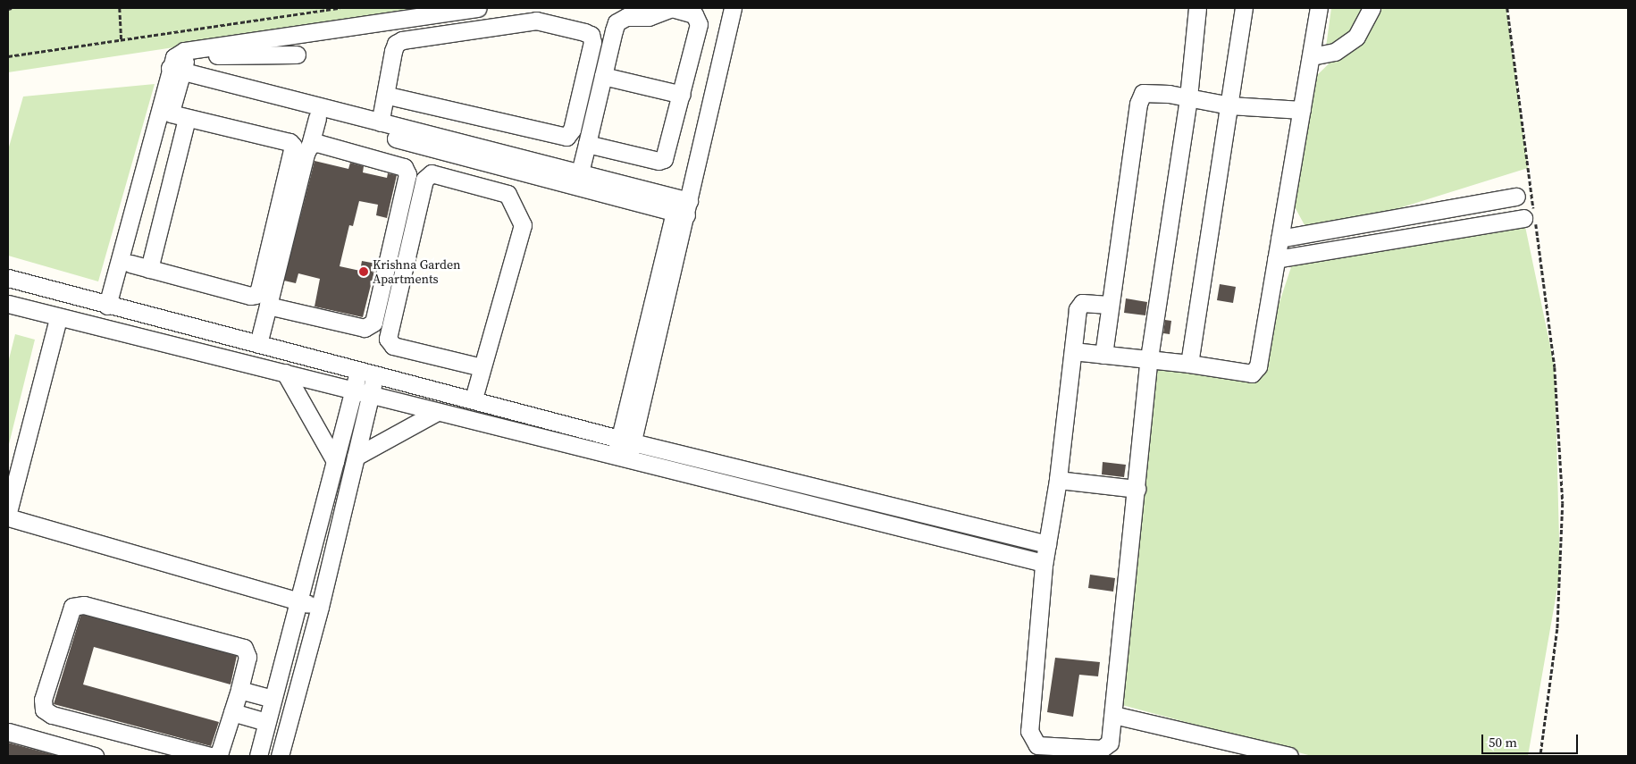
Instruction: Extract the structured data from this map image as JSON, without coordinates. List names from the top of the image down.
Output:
{
  "places": ["Krishna Garden Apartments"],
  "scale_bar": "50 m"
}
